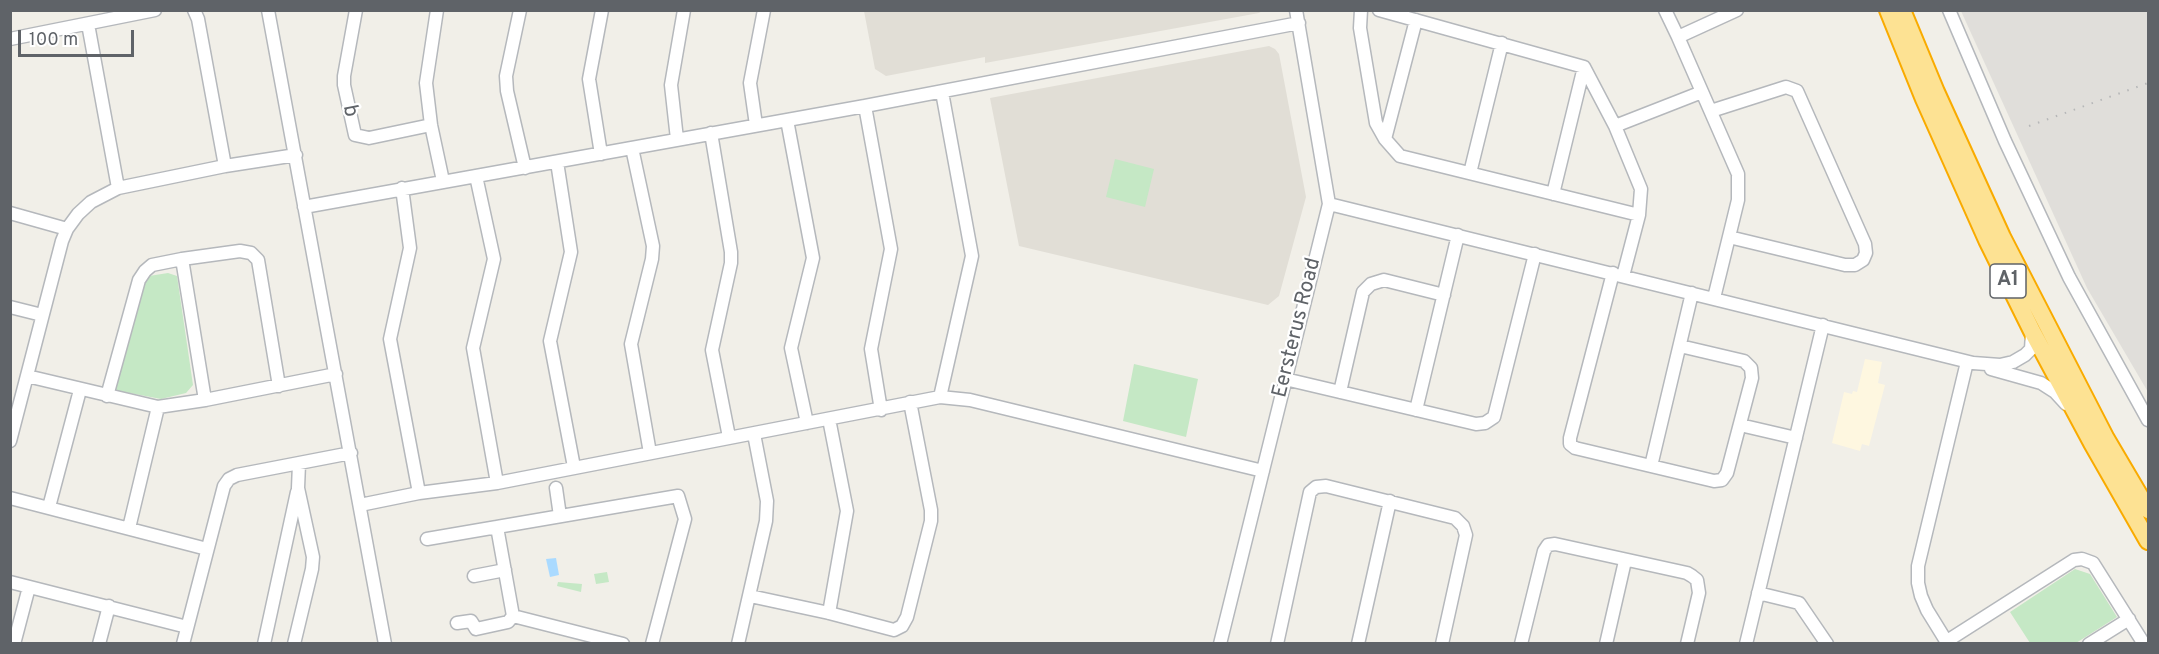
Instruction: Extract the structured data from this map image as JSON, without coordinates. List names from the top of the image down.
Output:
{
  "streets": {
    "highway": ["A1"],
    "street": ["b", "Eersterus Road"]
  },
  "scale_bar": "100 m"
}
